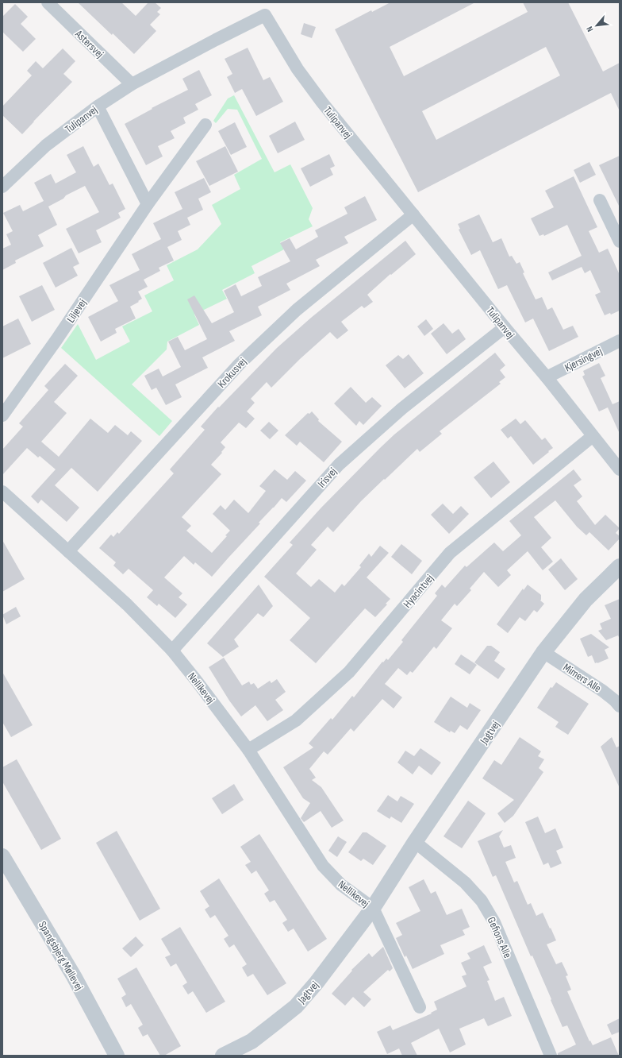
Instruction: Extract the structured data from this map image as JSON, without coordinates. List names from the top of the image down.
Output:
{
  "streets": {
    "street": [
      "Astersvej",
      "Tulipanvej",
      "Liljevej",
      "Kjersingvej",
      "Krokusvej",
      "Irisvej",
      "Hyacintvej",
      "Mimers Alle",
      "Nellikevej",
      "Jagtvej",
      "Gefions Alle",
      "Spangsbjerg Møllevej"
    ]
  },
  "crossings": [
    ["Astersvej", "Tulipanvej"],
    ["Tulipanvej", "Kjersingvej"],
    ["Tulipanvej", "Krokusvej"],
    ["Tulipanvej", "Irisvej"],
    ["Tulipanvej", "Hyacintvej"],
    ["Krokusvej", "Nellikevej"],
    ["Irisvej", "Nellikevej"],
    ["Hyacintvej", "Nellikevej"],
    ["Mimers Alle", "Jagtvej"],
    ["Nellikevej", "Jagtvej"],
    ["Jagtvej", "Gefions Alle"]
  ],
  "north": "bottom left"
}
